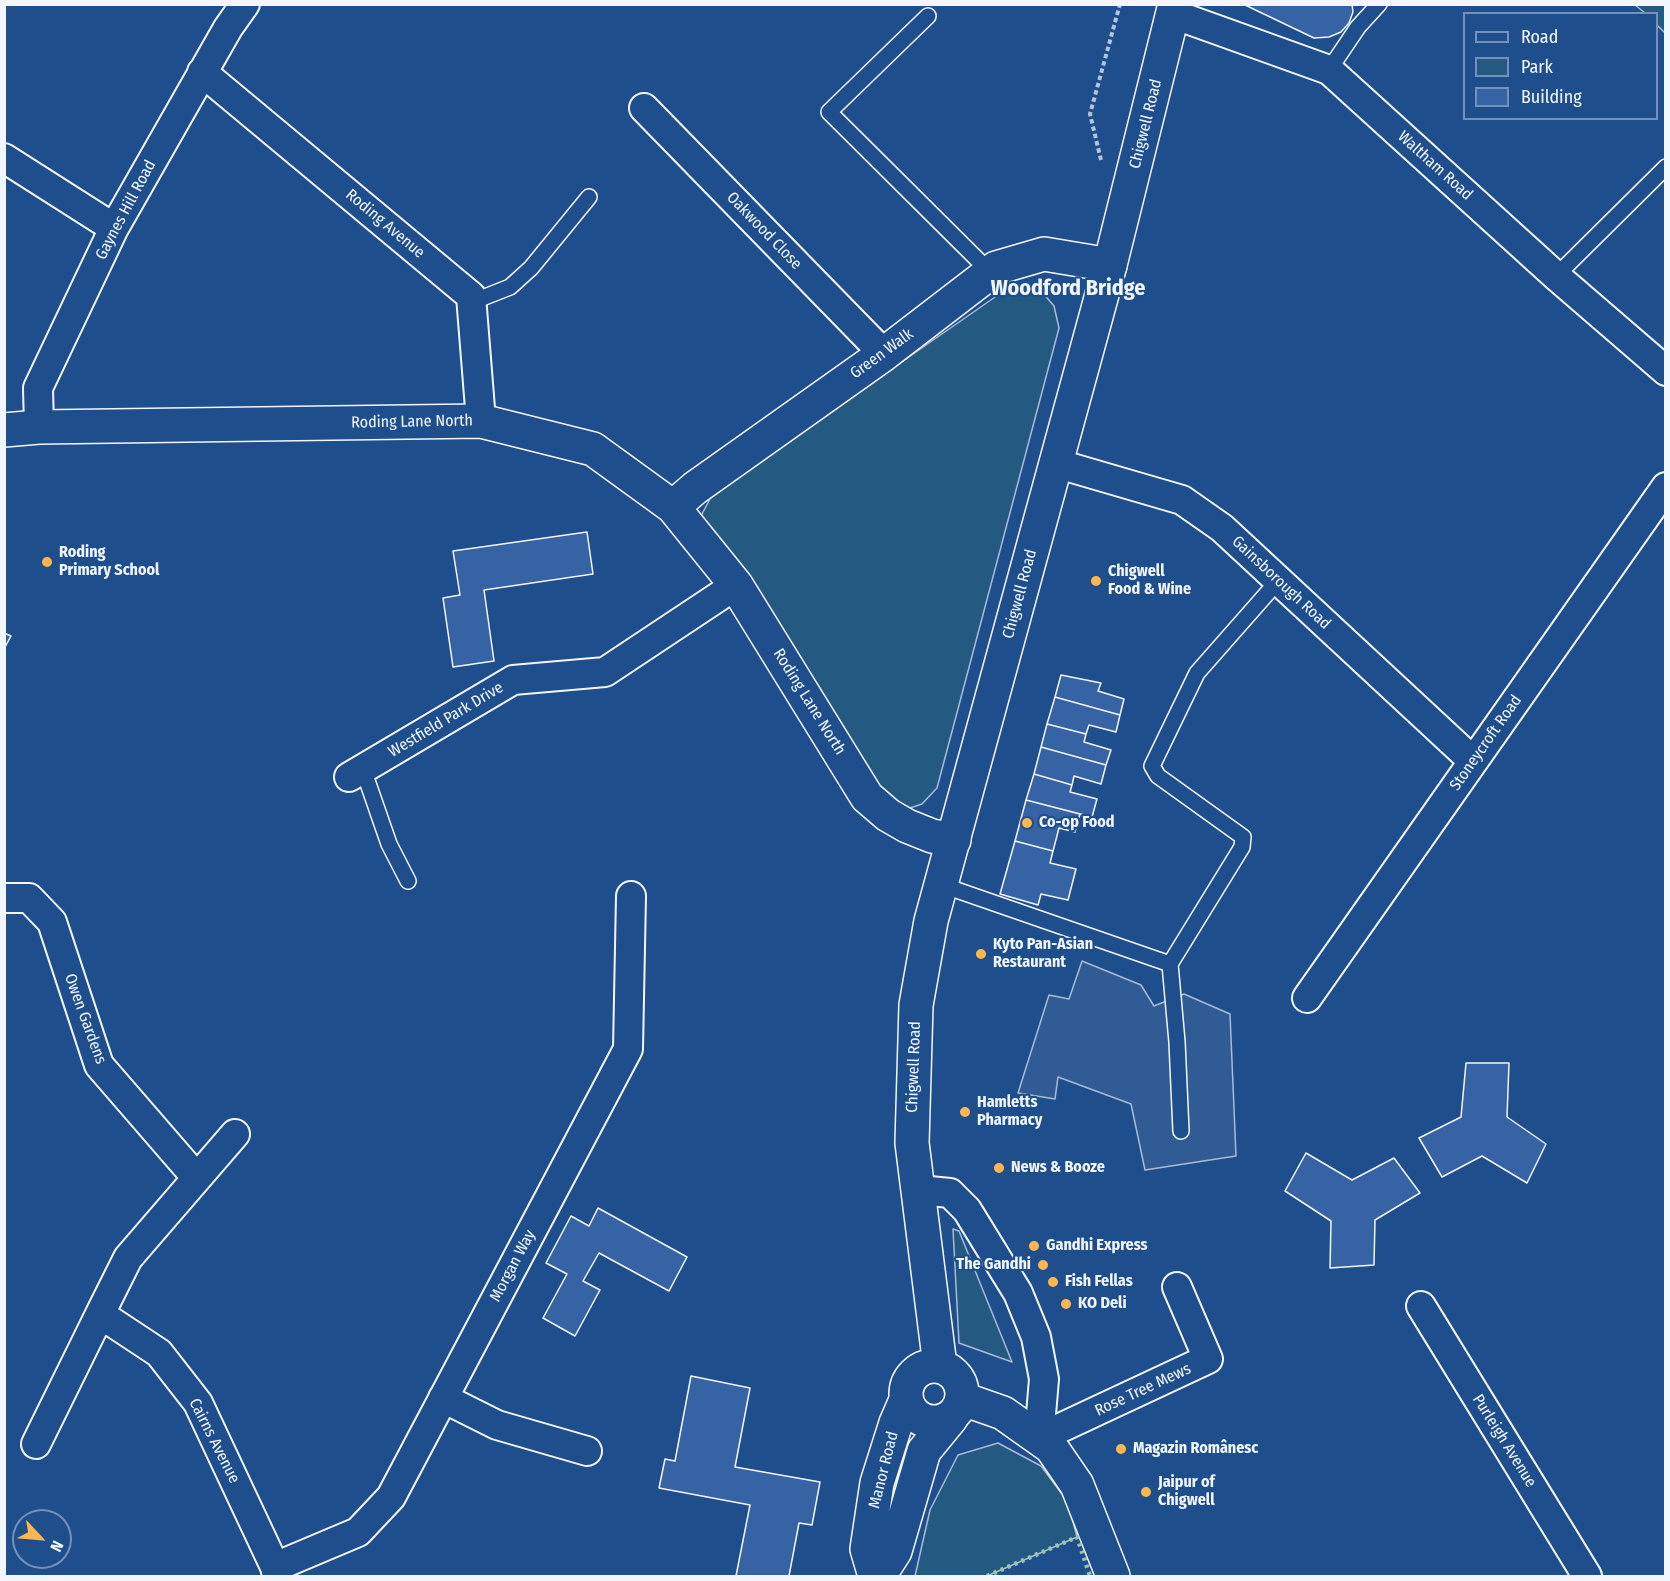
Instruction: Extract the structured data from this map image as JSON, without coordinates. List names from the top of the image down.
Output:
{
  "streets": {
    "main road": [
      "Chigwell Road",
      "Green Walk",
      "Roding Lane North",
      "Manor Road"
    ],
    "street": [
      "Waltham Road",
      "Gaynes Hill Road",
      "Roding Avenue",
      "Oakwood Close",
      "Gainsborough Road",
      "Westfield Park Drive",
      "Stoneycroft Road",
      "Owen Gardens",
      "Morgan Way",
      "Rose Tree Mews",
      "Cairns Avenue",
      "Purleigh Avenue"
    ]
  },
  "crossings": [
    ["Chigwell Road", "Waltham Road"],
    ["Chigwell Road", "Green Walk"],
    ["Chigwell Road", "Roding Lane North"],
    ["Chigwell Road", "Gainsborough Road"],
    ["Chigwell Road", "Manor Road"],
    ["Gaynes Hill Road", "Roding Avenue"],
    ["Gaynes Hill Road", "Roding Lane North"],
    ["Oakwood Close", "Green Walk"],
    ["Green Walk", "Roding Lane North"],
    ["Roding Lane North", "Westfield Park Drive"],
    ["Gainsborough Road", "Stoneycroft Road"],
    ["Morgan Way", "Cairns Avenue"]
  ],
  "districts": ["Woodford Bridge"],
  "places": [
    "Roding Primary School",
    "Chigwell Food & Wine",
    "Co-op Food",
    "Kyto Pan-Asian Restaurant",
    "Hamletts Pharmacy",
    "News & Booze",
    "Gandhi Express",
    "The Gandhi",
    "Fish Fellas",
    "KO Deli",
    "Magazin Românesc",
    "Jaipur of Chigwell"
  ],
  "legend": ["Road", "Park", "Building"],
  "north": "bottom right"
}
